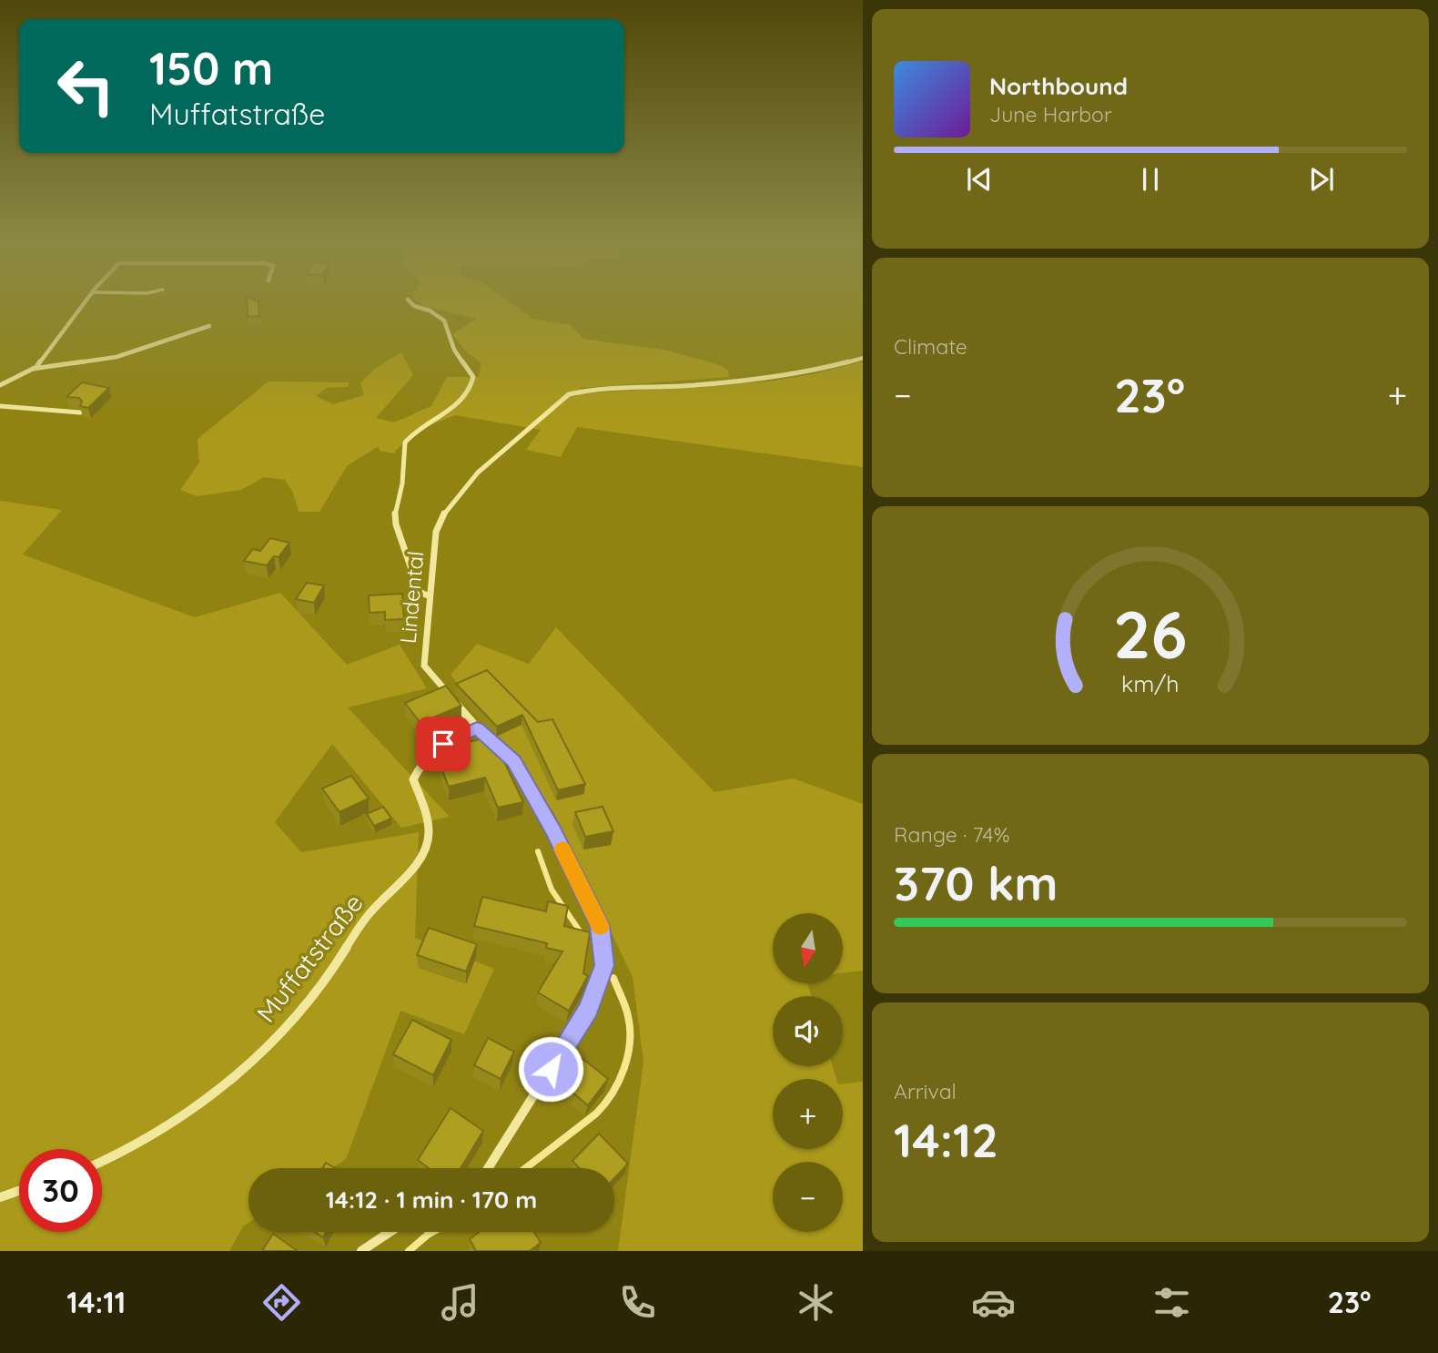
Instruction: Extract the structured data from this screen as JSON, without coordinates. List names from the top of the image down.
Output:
{
  "streets": {
    "street": ["Lindental", "Muffatstraße"]
  },
  "crossings": [
    ["Lindental", "Muffatstraße"]
  ],
  "north": "bottom",
  "page": {
    "turn": ["150 m", "Muffatstraße"],
    "song": ["Northbound", "June Harbor"],
    "tile": [
      "Climate",
      ["Range · 74%", "370 km"],
      ["Arrival", "14:12"]
    ],
    "heat": ["−", "23°", "+"],
    "map_buttons": ["+", "−"],
    "limit": "30",
    "trip": "14:12 · 1 min · 170 m",
    "tabs": ["14:11", "23°"],
    "gauge": ["26", "km/h"]
  }
}
